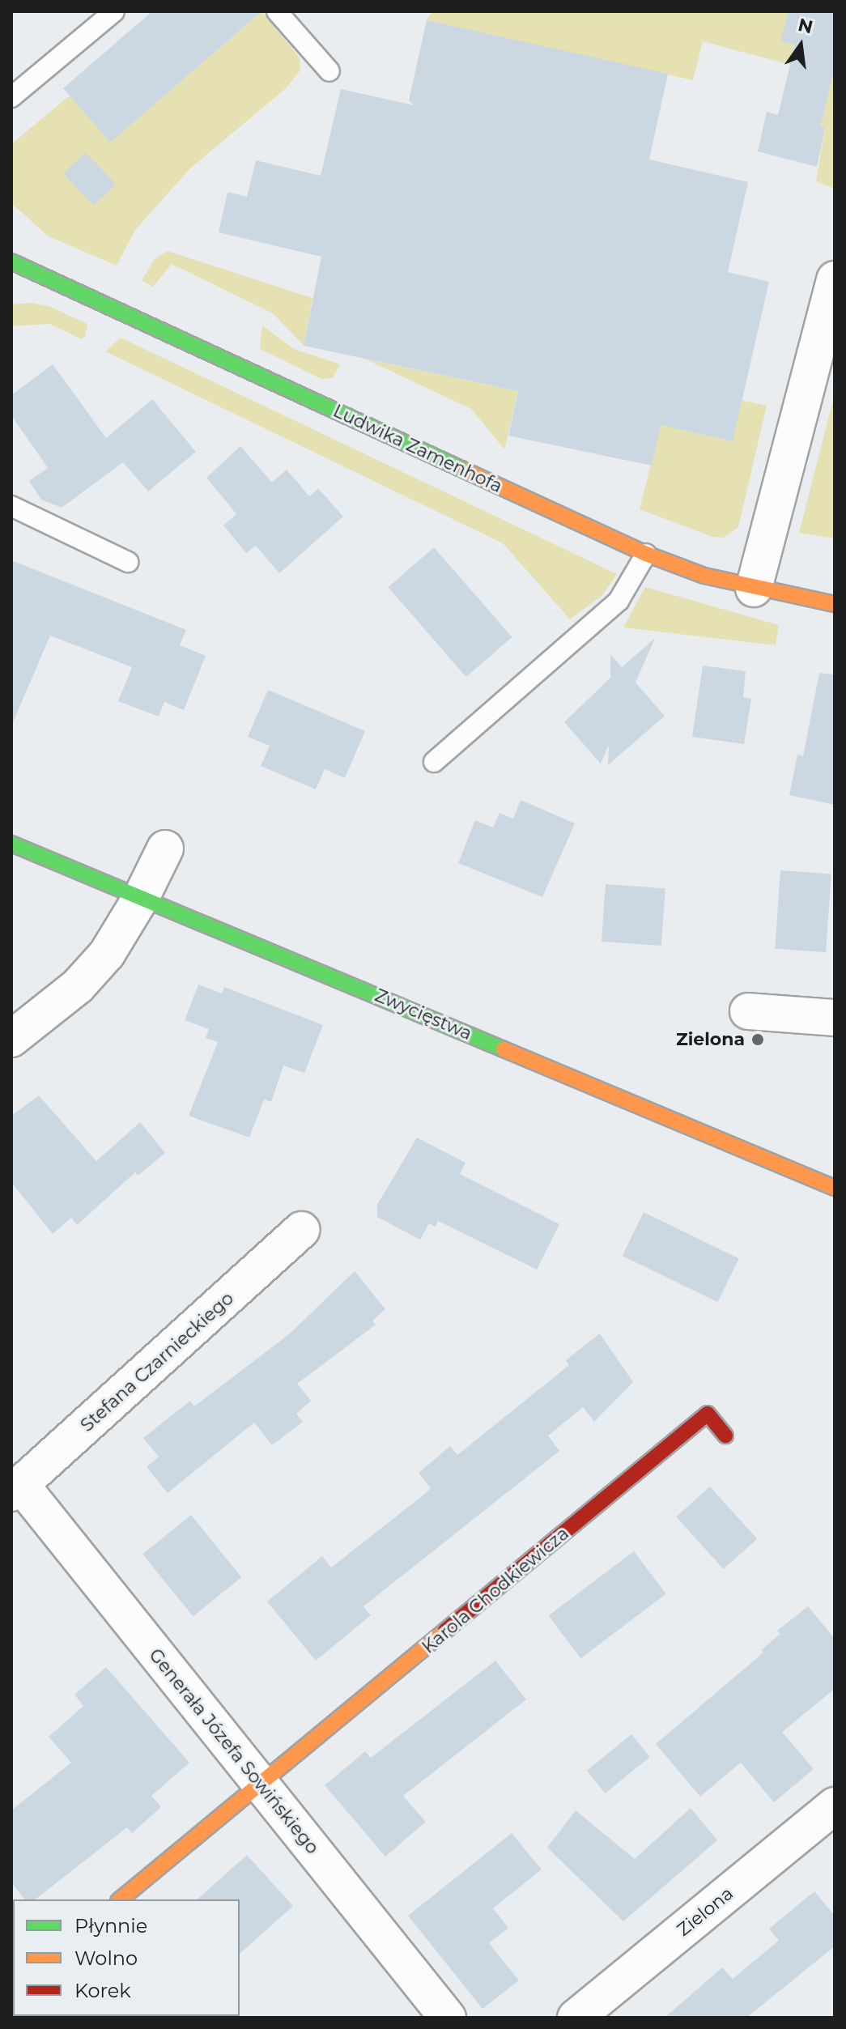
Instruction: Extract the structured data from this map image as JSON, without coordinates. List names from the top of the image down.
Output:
{
  "streets": {
    "street": [
      "Ludwika Zamenhofa",
      "Zwycięstwa",
      "Stefana Czarnieckiego",
      "Karola Chodkiewicza",
      "Generała Józefa Sowińskiego",
      "Zielona"
    ]
  },
  "crossings": [
    ["Stefana Czarnieckiego", "Generała Józefa Sowińskiego"],
    ["Karola Chodkiewicza", "Generała Józefa Sowińskiego"]
  ],
  "places": ["Zielona"],
  "legend": ["Płynnie", "Wolno", "Korek"],
  "north": "top"
}
